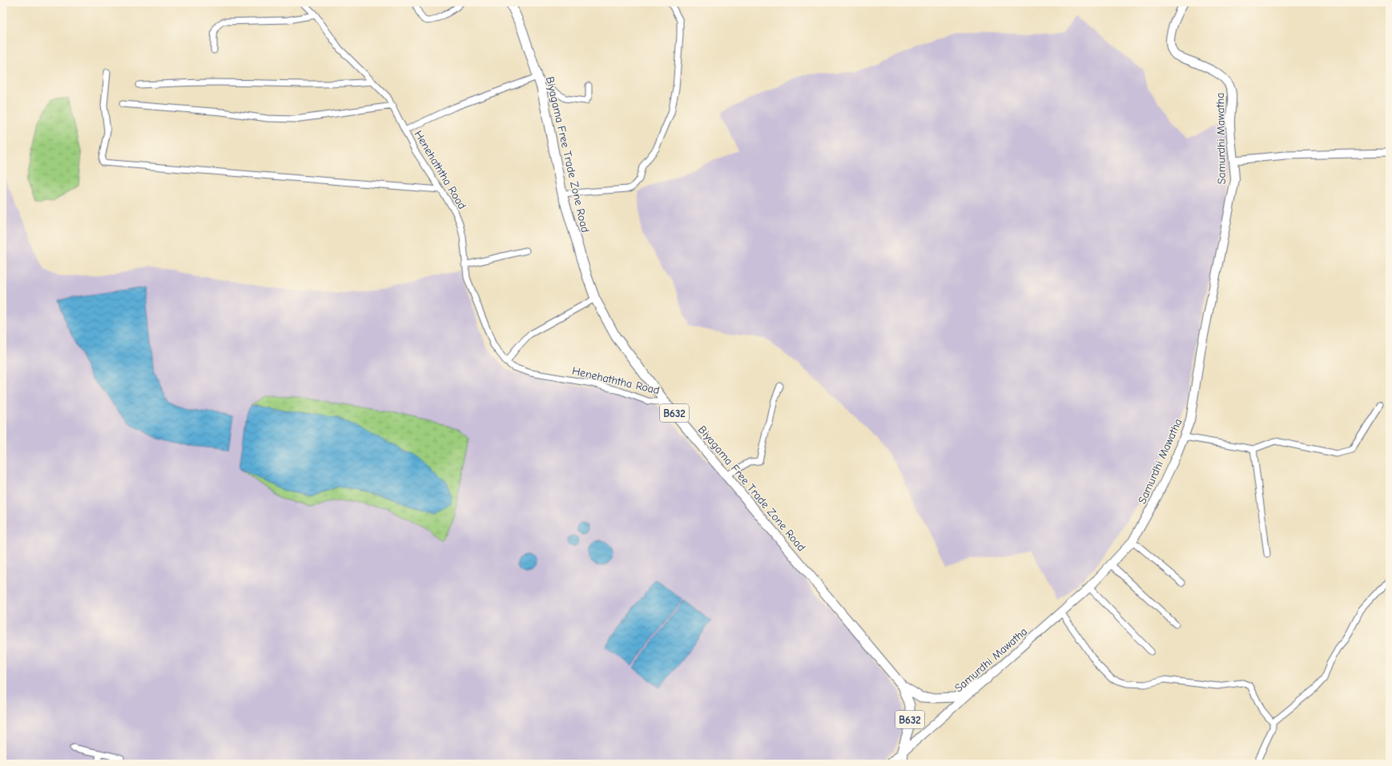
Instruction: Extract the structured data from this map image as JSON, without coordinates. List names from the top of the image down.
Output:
{
  "streets": {
    "main road": ["Samurdhi Mawatha", "Biyagama Free Trade Zone Road", "B632"],
    "street": ["Henehaththa Road"]
  },
  "crossings": [
    ["Samurdhi Mawatha", "Biyagama Free Trade Zone Road"],
    ["Biyagama Free Trade Zone Road", "Henehaththa Road"]
  ]
}
